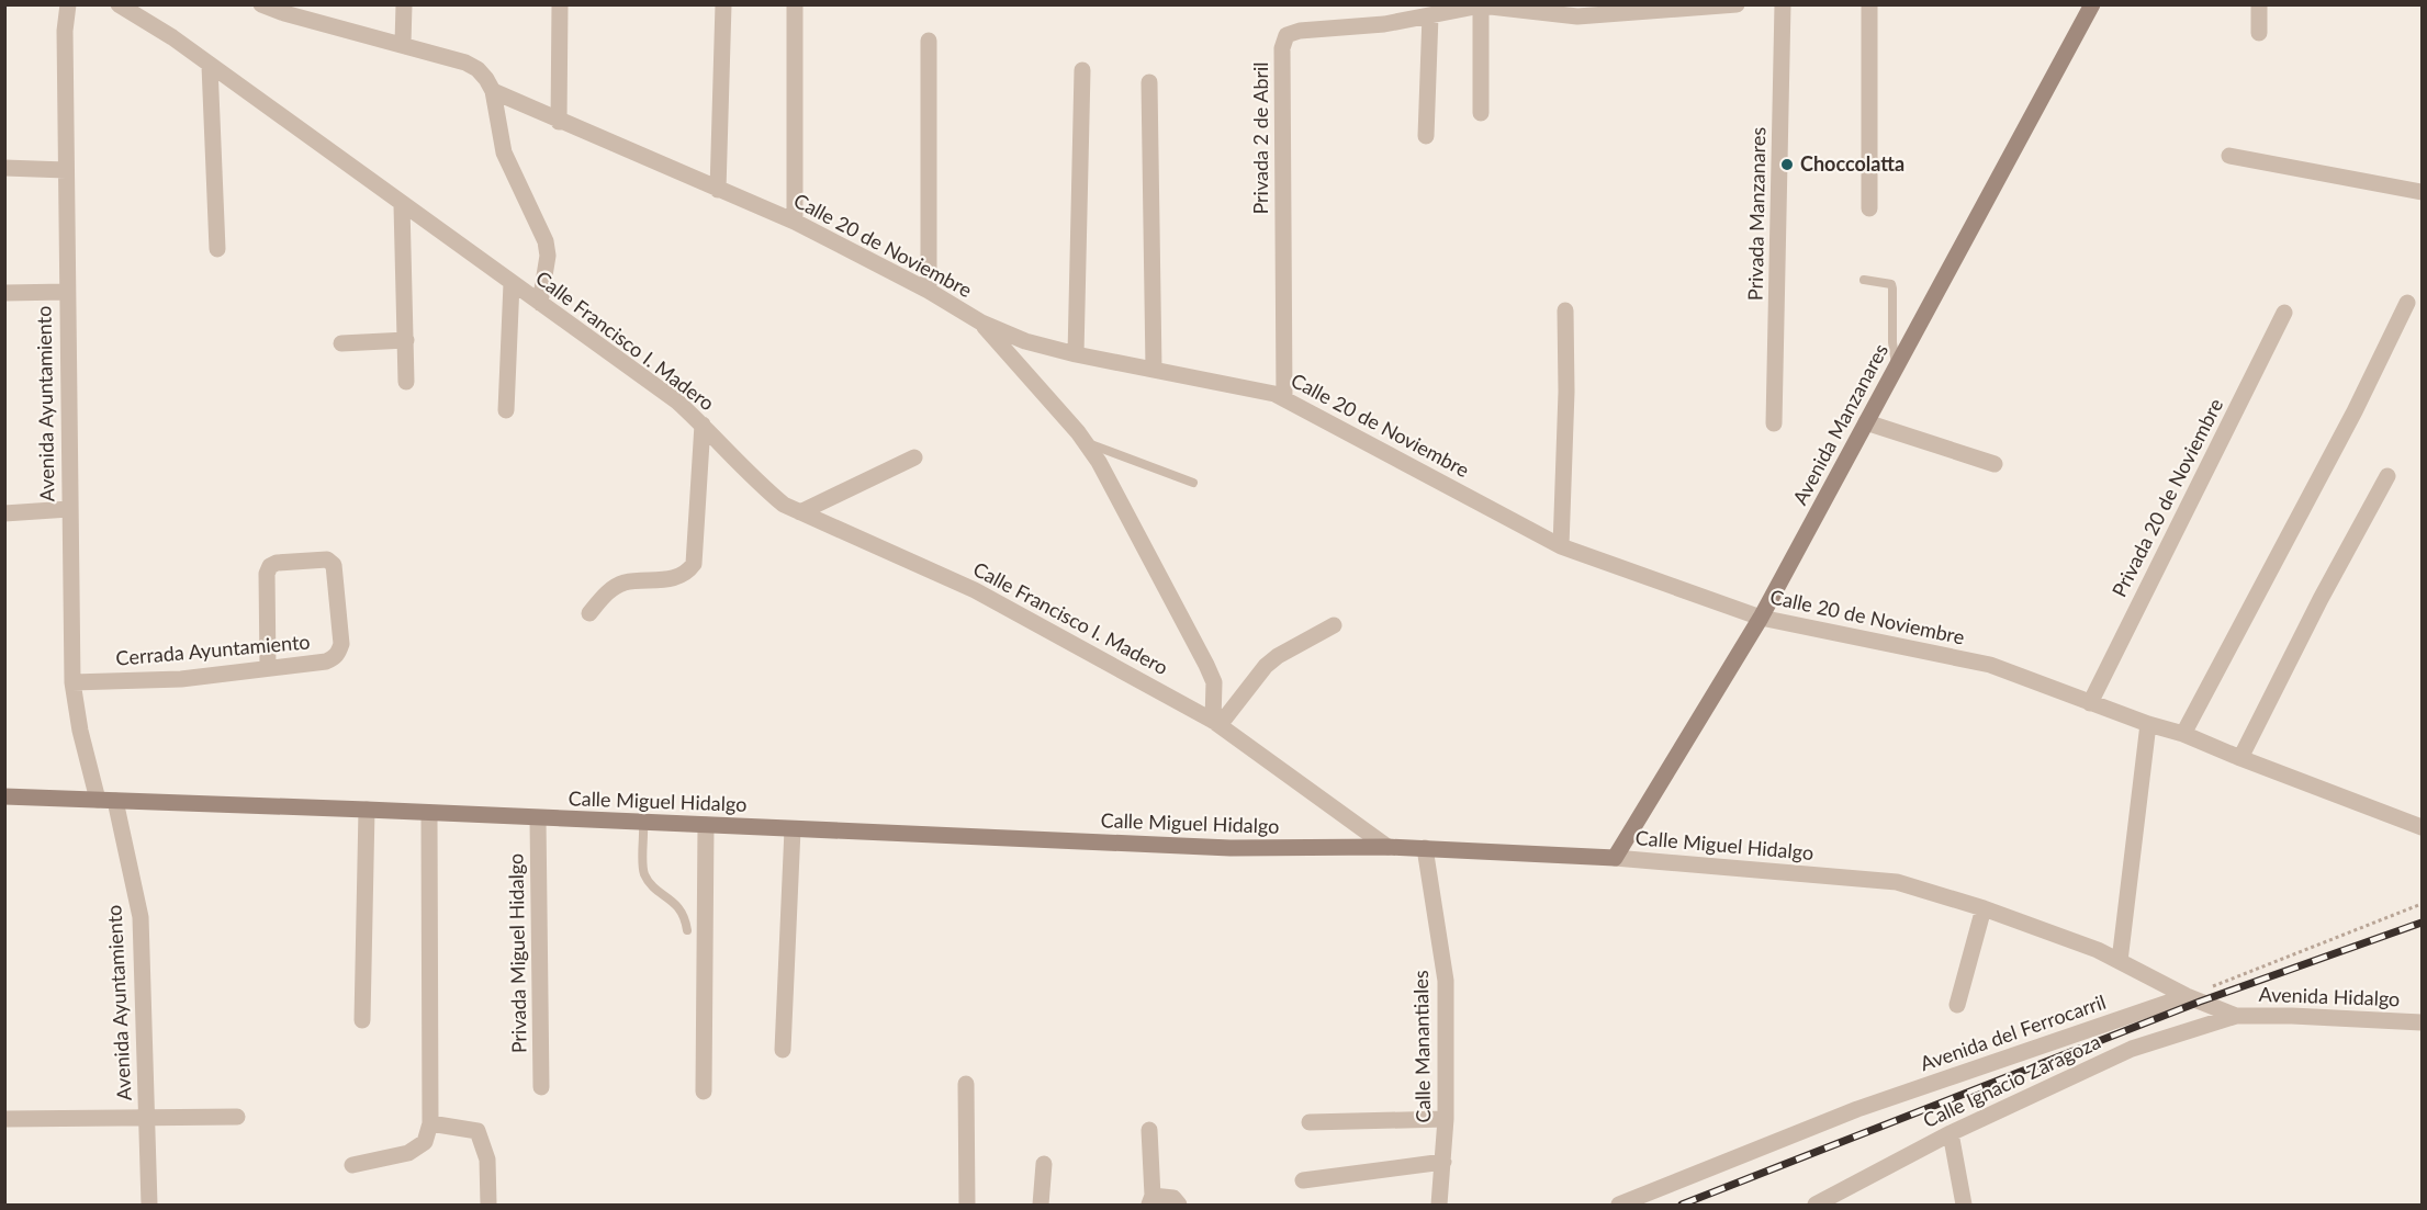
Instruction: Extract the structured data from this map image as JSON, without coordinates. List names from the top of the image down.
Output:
{
  "streets": {
    "street": [
      "Privada 2 de Abril",
      "Privada Manzanares",
      "Calle 20 de Noviembre",
      "Calle Francisco I. Madero",
      "Avenida Ayuntamiento",
      "Avenida Manzanares",
      "Privada 20 de Noviembre",
      "Cerrada Ayuntamiento",
      "Calle Miguel Hidalgo",
      "Privada Miguel Hidalgo",
      "Avenida Hidalgo",
      "Avenida del Ferrocarril",
      "Calle Manantiales",
      "Calle Ignacio Zaragoza"
    ]
  },
  "crossings": [
    ["Privada 2 de Abril", "Calle 20 de Noviembre"],
    ["Calle 20 de Noviembre", "Avenida Manzanares"],
    ["Calle 20 de Noviembre", "Privada 20 de Noviembre"],
    ["Calle Francisco I. Madero", "Calle Miguel Hidalgo"],
    ["Avenida Ayuntamiento", "Cerrada Ayuntamiento"],
    ["Avenida Ayuntamiento", "Calle Miguel Hidalgo"],
    ["Avenida Manzanares", "Calle Miguel Hidalgo"],
    ["Calle Miguel Hidalgo", "Privada Miguel Hidalgo"],
    ["Calle Miguel Hidalgo", "Avenida Hidalgo"],
    ["Calle Miguel Hidalgo", "Avenida del Ferrocarril"],
    ["Calle Miguel Hidalgo", "Calle Manantiales"],
    ["Calle Miguel Hidalgo", "Calle Ignacio Zaragoza"],
    ["Avenida Hidalgo", "Calle Ignacio Zaragoza"]
  ],
  "places": ["Choccolatta"]
}
